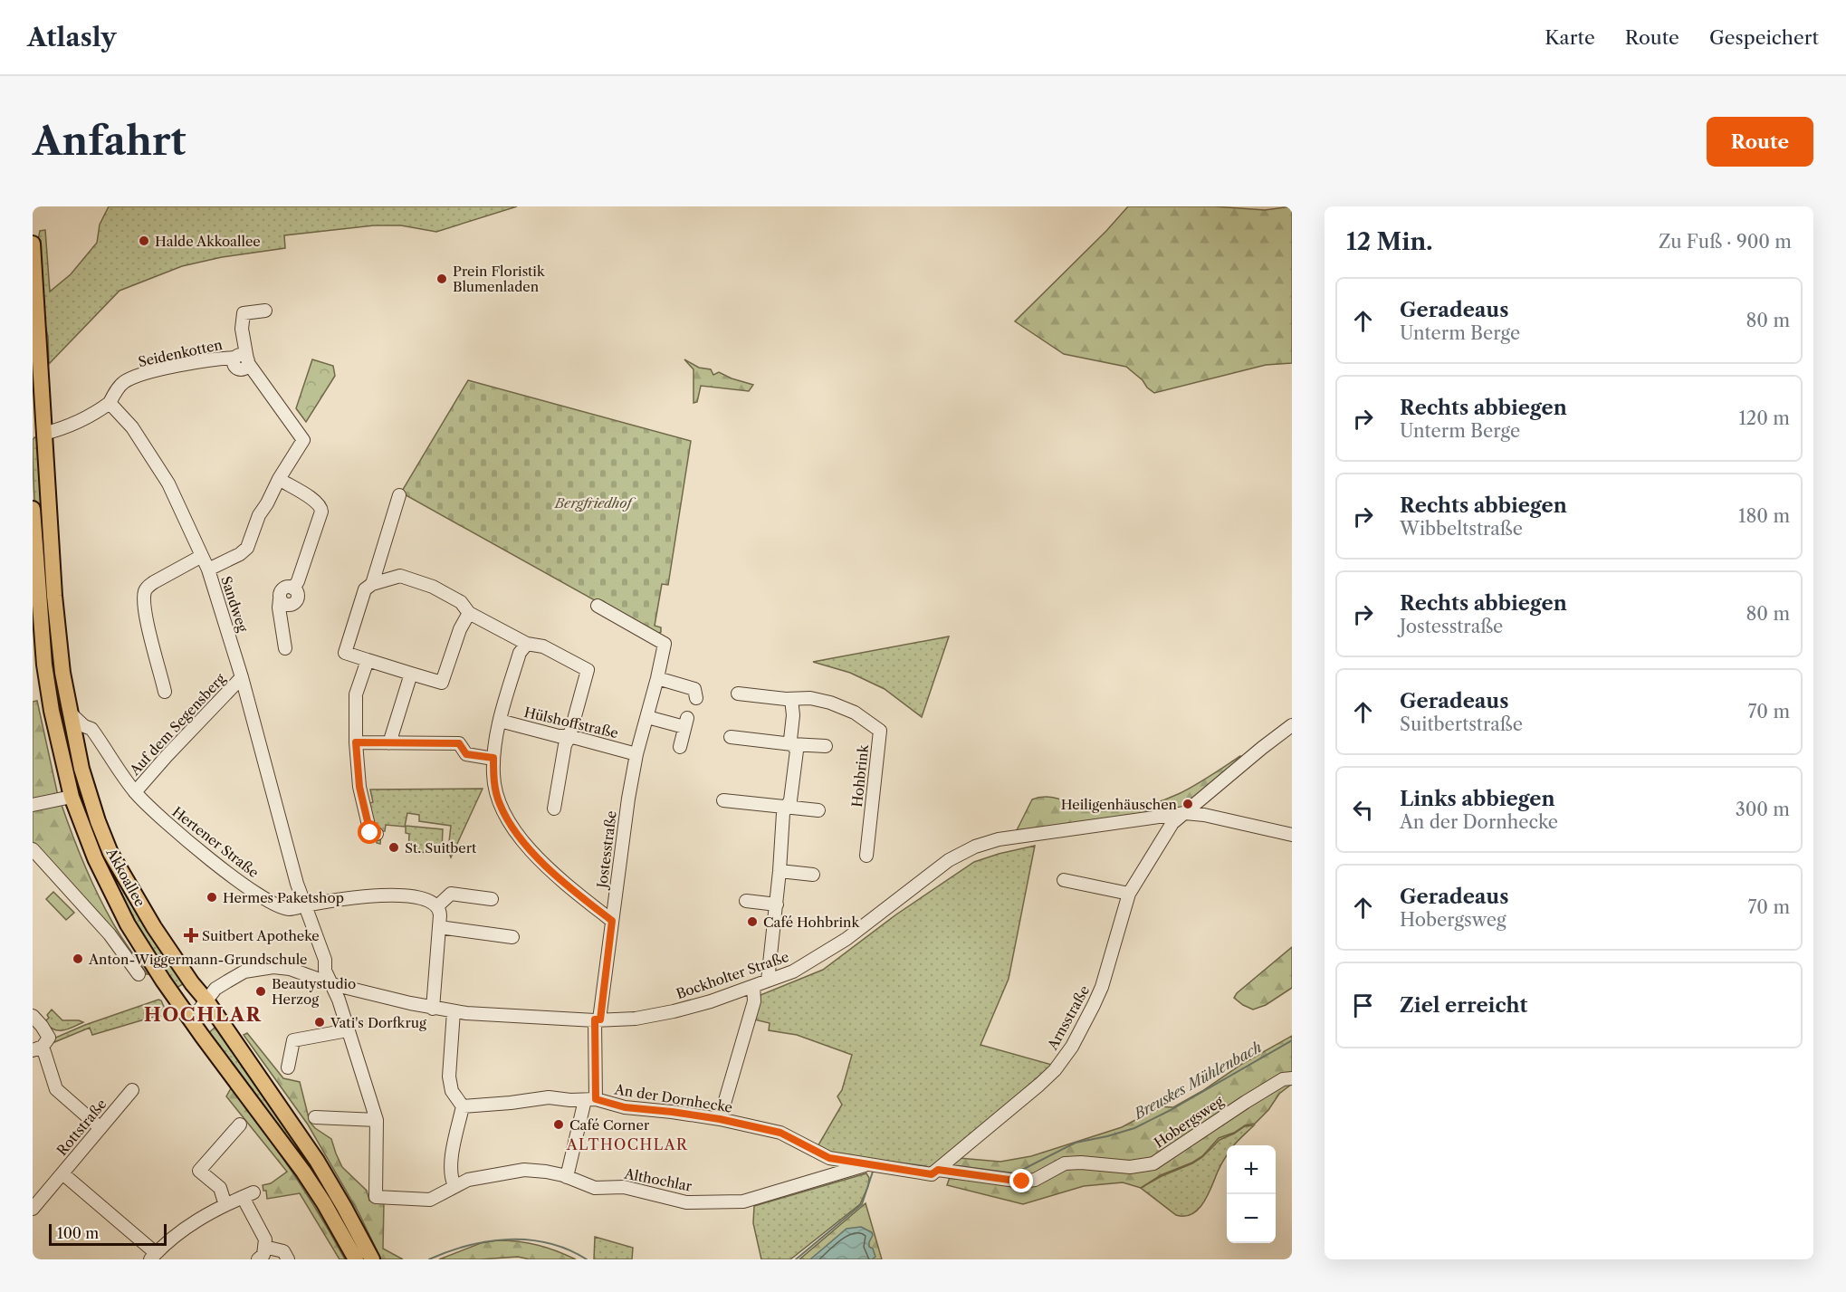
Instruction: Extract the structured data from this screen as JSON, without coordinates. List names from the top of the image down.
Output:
{
  "streets": {
    "main road": ["Akkoallee"],
    "street": [
      "Seidenkotten",
      "Sandweg",
      "Hülshoffstraße",
      "Auf dem Segensberg",
      "Hohbrink",
      "Hertener Straße",
      "Jostesstraße",
      "Bockholter Straße",
      "Arnsstraße",
      "An der Dornhecke",
      "Hobergsweg",
      "Rottstraße",
      "Althochlar"
    ]
  },
  "crossings": [
    ["Seidenkotten", "Sandweg"],
    ["Sandweg", "Auf dem Segensberg"],
    ["Sandweg", "Hertener Straße"],
    ["Hülshoffstraße", "Jostesstraße"],
    ["Auf dem Segensberg", "Hertener Straße"],
    ["Hertener Straße", "Akkoallee"],
    ["Jostesstraße", "Bockholter Straße"],
    ["Jostesstraße", "An der Dornhecke"],
    ["Jostesstraße", "Althochlar"],
    ["Akkoallee", "Bockholter Straße"],
    ["Bockholter Straße", "Arnsstraße"],
    ["Arnsstraße", "An der Dornhecke"],
    ["Arnsstraße", "Hobergsweg"],
    ["An der Dornhecke", "Hobergsweg"],
    ["An der Dornhecke", "Althochlar"]
  ],
  "districts": ["HOCHLAR", "ALTHOCHLAR"],
  "water": ["Breuskes Mühlenbach"],
  "parks": ["Bergfriedhof"],
  "places": {
    "other": [
      "Halde Akkoallee",
      "Prein Floristik Blumenladen",
      "Heiligenhäuschen",
      "St. Suitbert",
      "Hermes Paketshop",
      "Café Hohbrink",
      "Anton-Wiggermann-Grundschule",
      "Beautystudio Herzog",
      "Vati's Dorfkrug",
      "Café Corner"
    ],
    "health": ["Suitbert Apotheke"]
  },
  "scale_bar": "100 m",
  "page": {
    "header": "Atlasly",
    "nav": ["Karte", "Route", "Gespeichert"],
    "buttons": "Route",
    "title": "Anfahrt",
    "heading": ["12 Min.", "Zu Fuß · 900 m"],
    "list": [
      ["Geradeaus", "Unterm Berge", "80 m"],
      ["Rechts abbiegen", "Unterm Berge", "120 m"],
      ["Rechts abbiegen", "Wibbeltstraße", "180 m"],
      ["Rechts abbiegen", "Jostesstraße", "80 m"],
      ["Geradeaus", "Suitbertstraße", "70 m"],
      ["Links abbiegen", "An der Dornhecke", "300 m"],
      ["Geradeaus", "Hobergsweg", "70 m"],
      "Ziel erreicht"
    ],
    "map_buttons": ["+", "−"],
    "scale": "100 m"
  }
}
